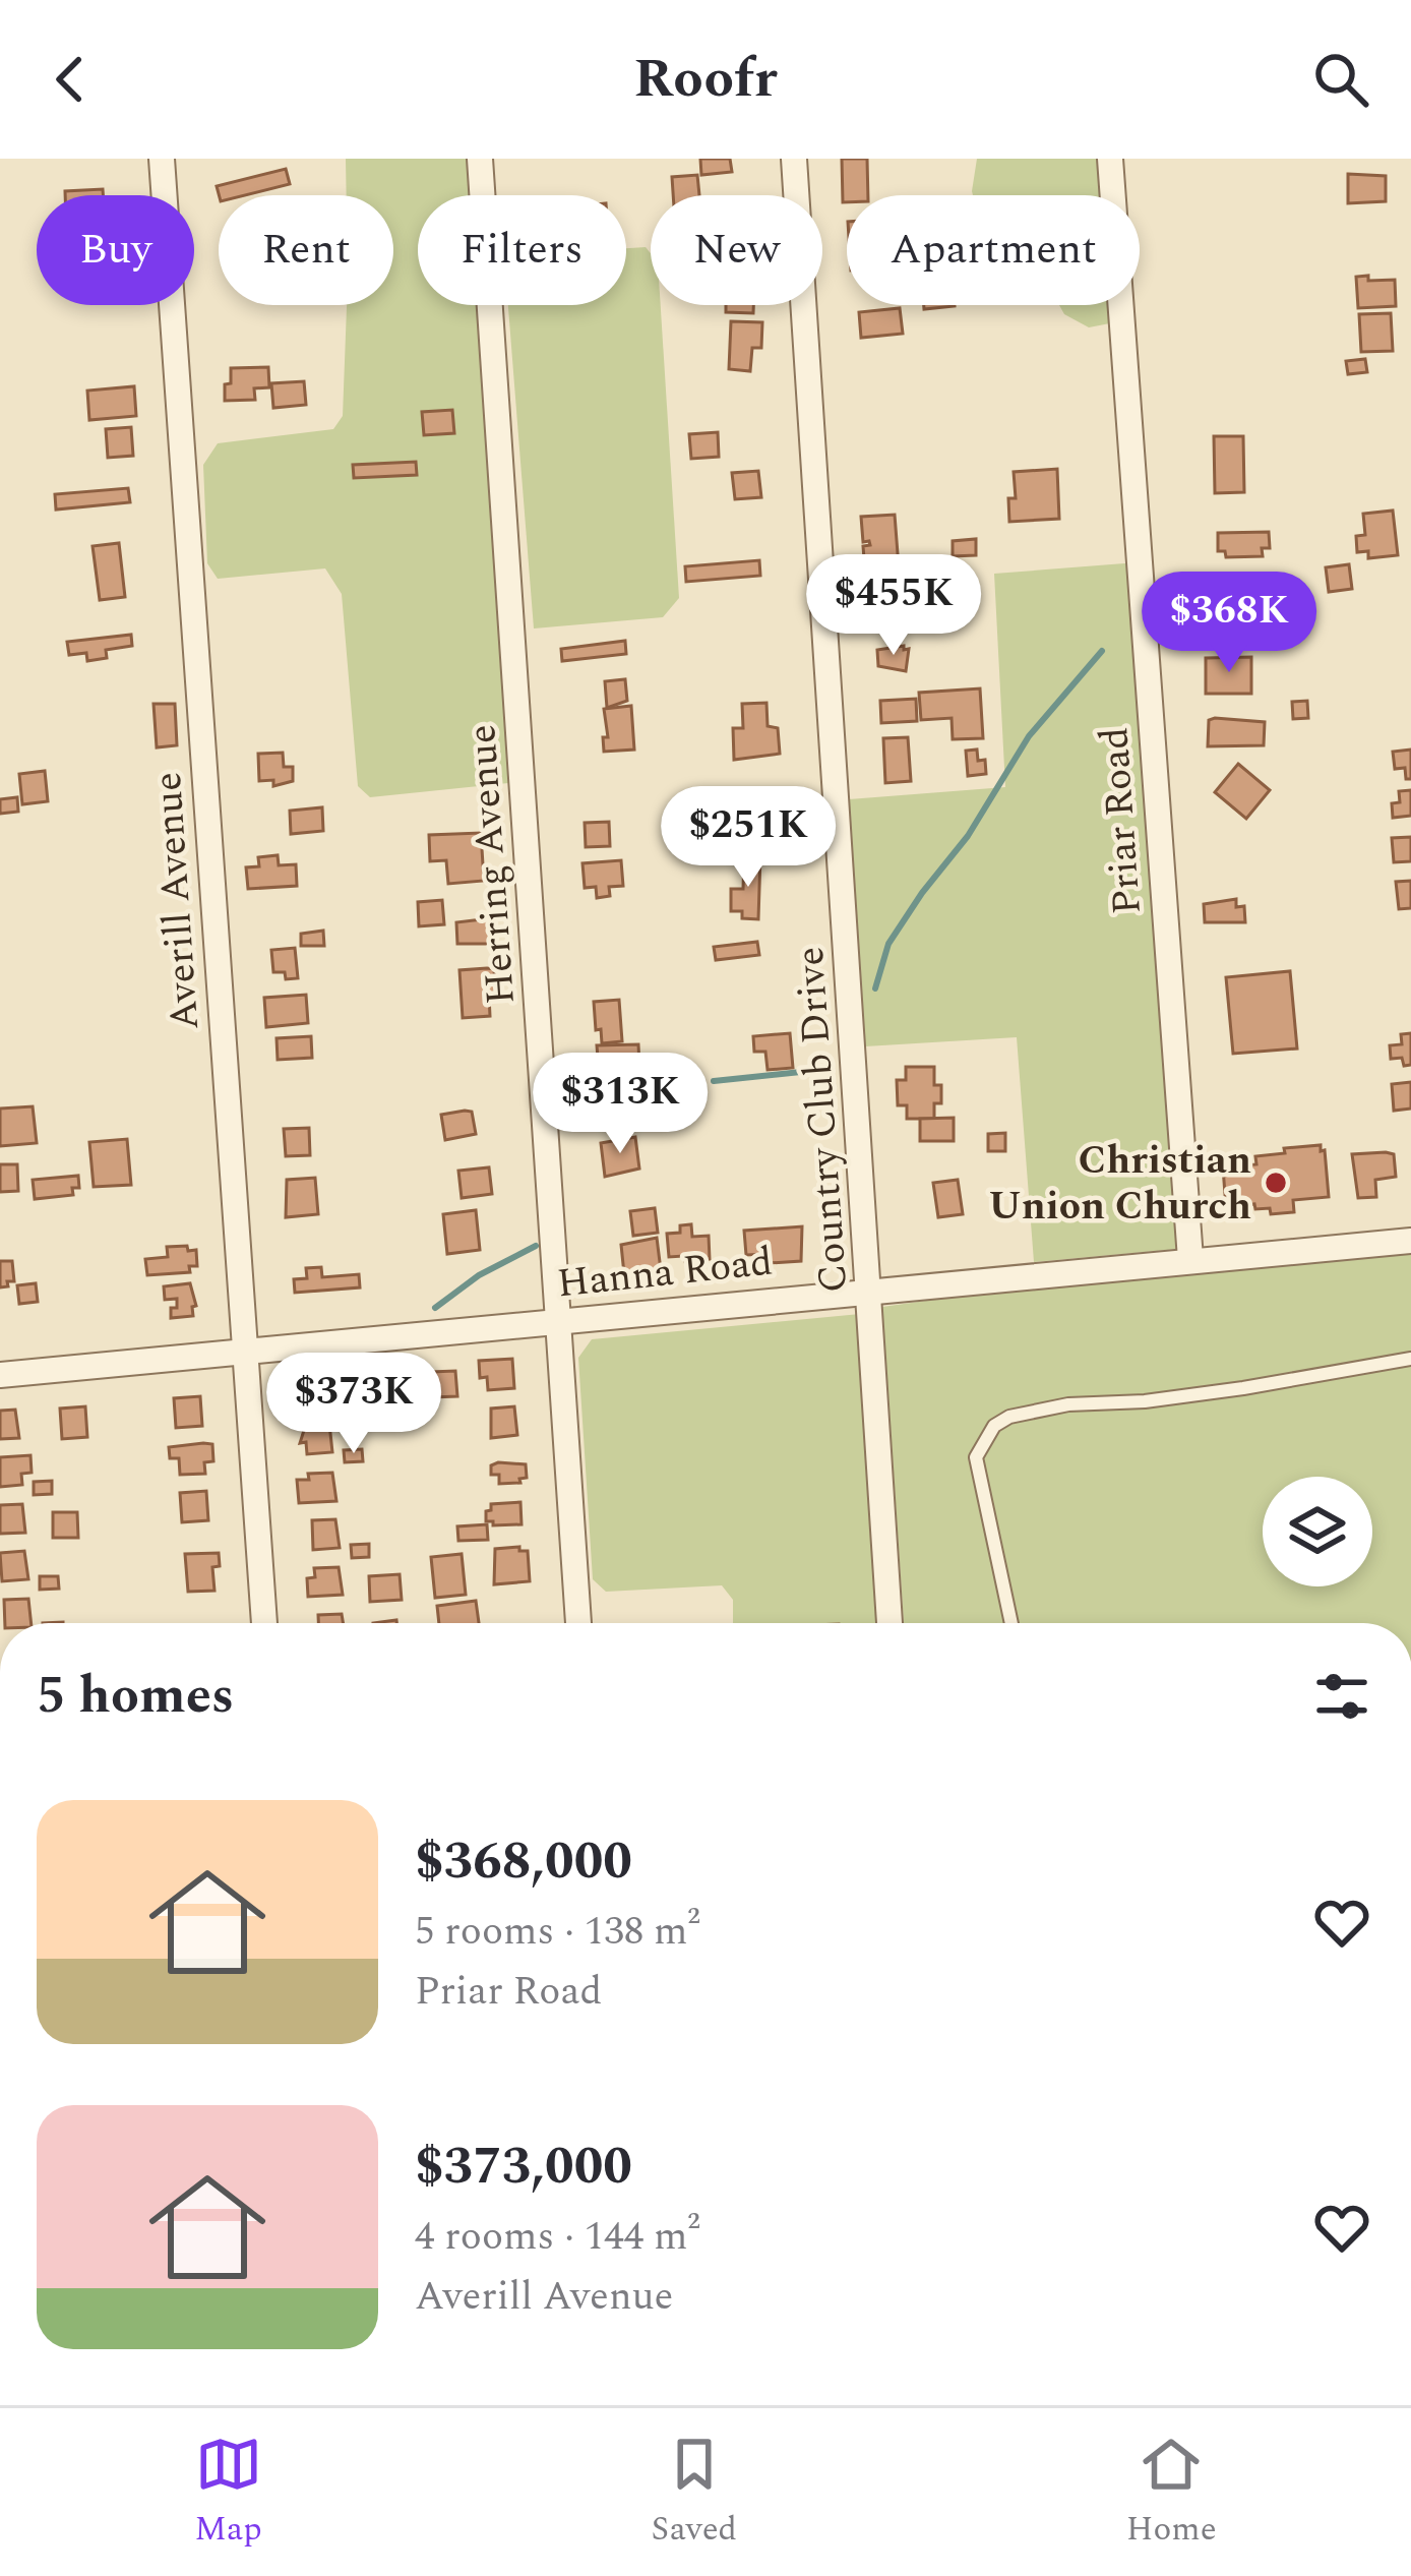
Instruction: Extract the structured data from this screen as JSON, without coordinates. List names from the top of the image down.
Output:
{
  "streets": {
    "street": [
      "Priar Road",
      "Herring Avenue",
      "Averill Avenue",
      "Country Club Drive",
      "Hanna Road"
    ]
  },
  "crossings": [
    ["Priar Road", "Hanna Road"],
    ["Herring Avenue", "Hanna Road"],
    ["Averill Avenue", "Hanna Road"],
    ["Country Club Drive", "Hanna Road"]
  ],
  "places": ["Christian Union Church"],
  "page": {
    "header": "Roofr",
    "chip": [
      "Buy",
      "Rent",
      "Filters",
      "New",
      "Apartment"
    ],
    "price": [
      "$455K",
      "$368K",
      "$251K",
      "$313K",
      "$373K"
    ],
    "heading": "5 homes",
    "list": [
      {
        "name": "$368,000",
        "note": "5 rooms · 138 m² · Priar Road"
      },
      {
        "name": "$373,000",
        "note": "4 rooms · 144 m² · Averill Avenue"
      }
    ],
    "tabs": ["Map", "Saved", "Home"]
  }
}
